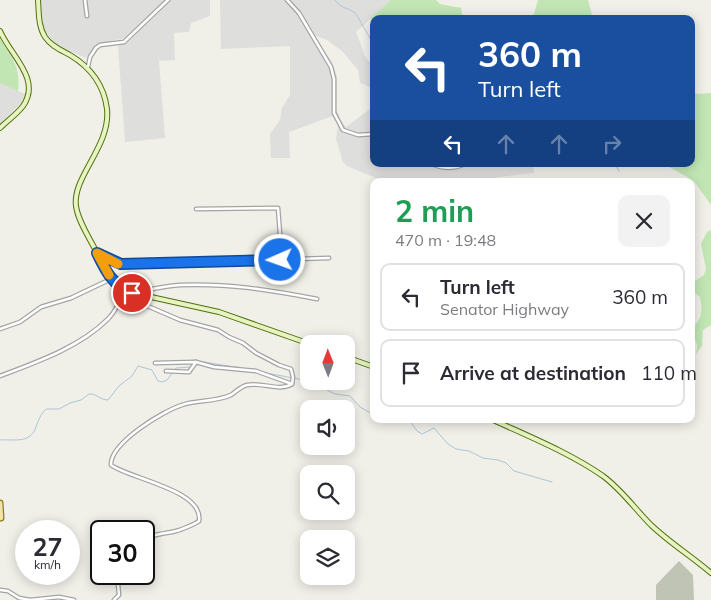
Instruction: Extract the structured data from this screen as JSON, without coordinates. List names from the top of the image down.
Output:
{
  "north": "top",
  "page": {
    "turn": ["360 m", "Turn left"],
    "heading": ["2 min", "470 m · 19:48"],
    "list": [
      {
        "name": "Turn left",
        "note": "Senator Highway",
        "value": "360 m"
      },
      {
        "name": "Arrive at destination",
        "value": "110 m"
      }
    ],
    "speed": "27 km/h",
    "limit": "30"
  }
}
